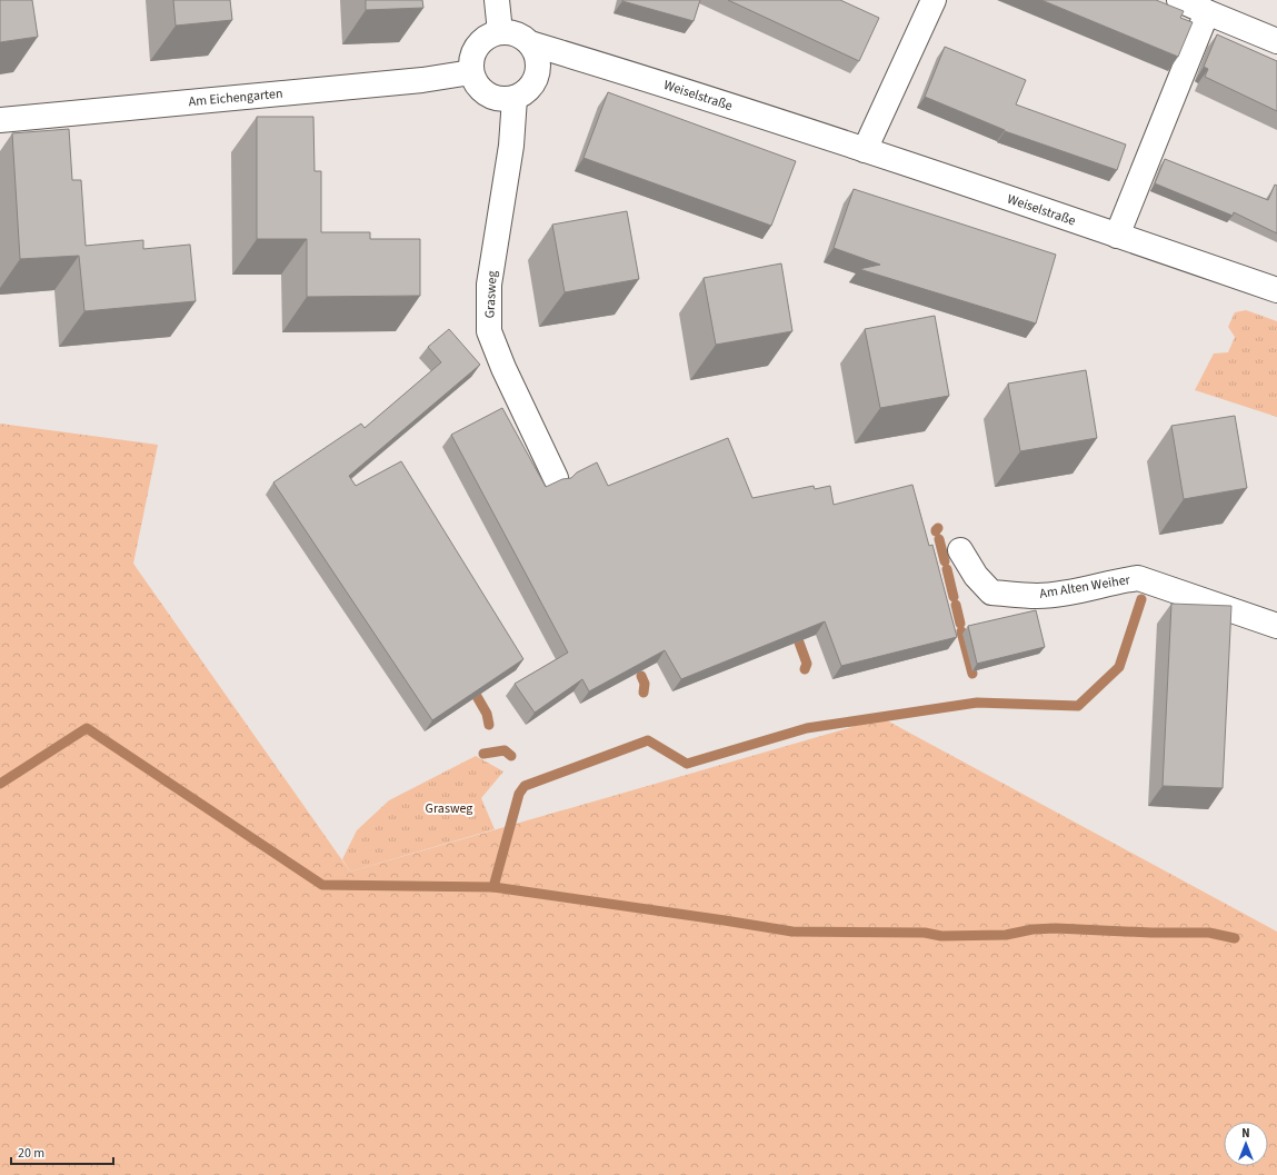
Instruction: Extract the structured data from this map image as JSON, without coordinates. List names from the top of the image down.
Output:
{
  "streets": {
    "street": [
      "Weiselstraße",
      "Am Eichengarten",
      "Grasweg",
      "Am Alten Weiher"
    ]
  },
  "crossings": [
    ["Weiselstraße", "Am Eichengarten"],
    ["Weiselstraße", "Grasweg"],
    ["Am Eichengarten", "Grasweg"]
  ],
  "parks": ["Grasweg"],
  "scale_bar": "20 m",
  "north": "top"
}
